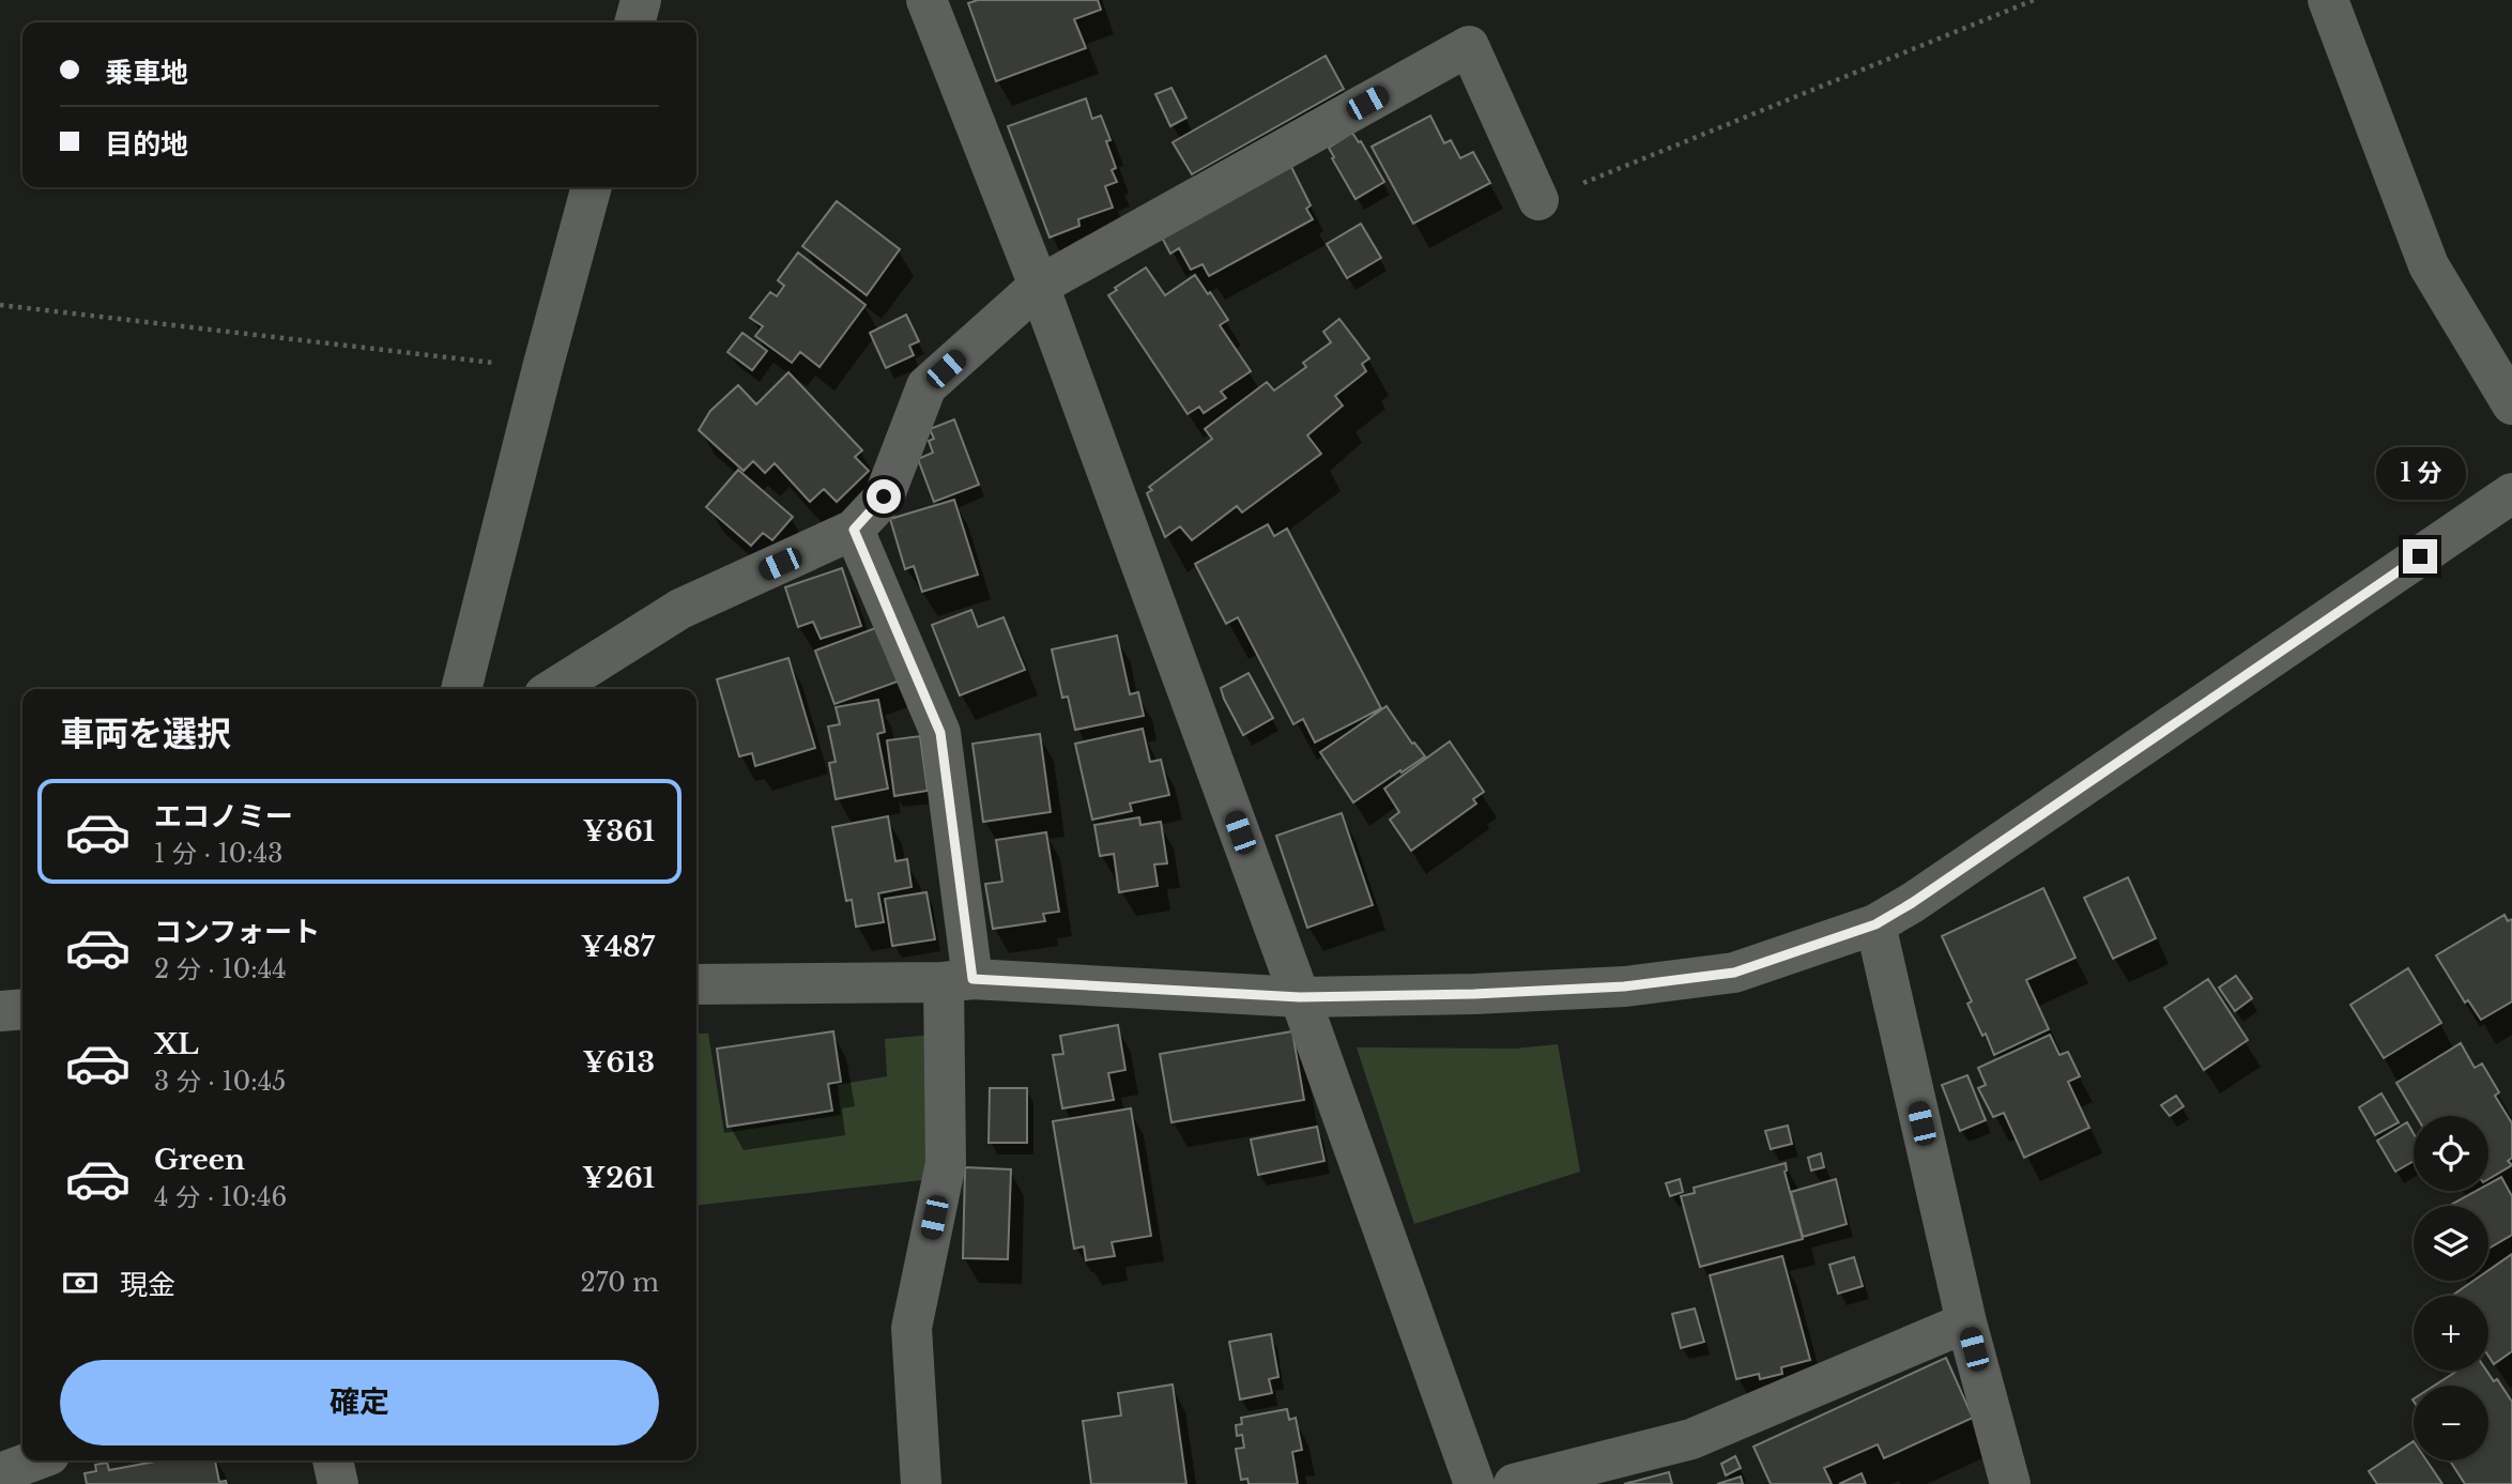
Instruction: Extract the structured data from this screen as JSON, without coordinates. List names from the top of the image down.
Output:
{
  "page": {
    "banner": ["乗車地", "目的地"],
    "bubble": "1 分",
    "heading": "車両を選択",
    "list": [
      {
        "name": "エコノミー",
        "note": "1 分 · 10:43",
        "value": "¥361"
      },
      {
        "name": "コンフォート",
        "note": "2 分 · 10:44",
        "value": "¥487"
      },
      {
        "name": "XL",
        "note": "3 分 · 10:45",
        "value": "¥613"
      },
      {
        "name": "Green",
        "note": "4 分 · 10:46",
        "value": "¥261"
      }
    ],
    "map_buttons": ["+", "−"],
    "pay": ["現金", "270 m"],
    "buttons": "確定"
  }
}
